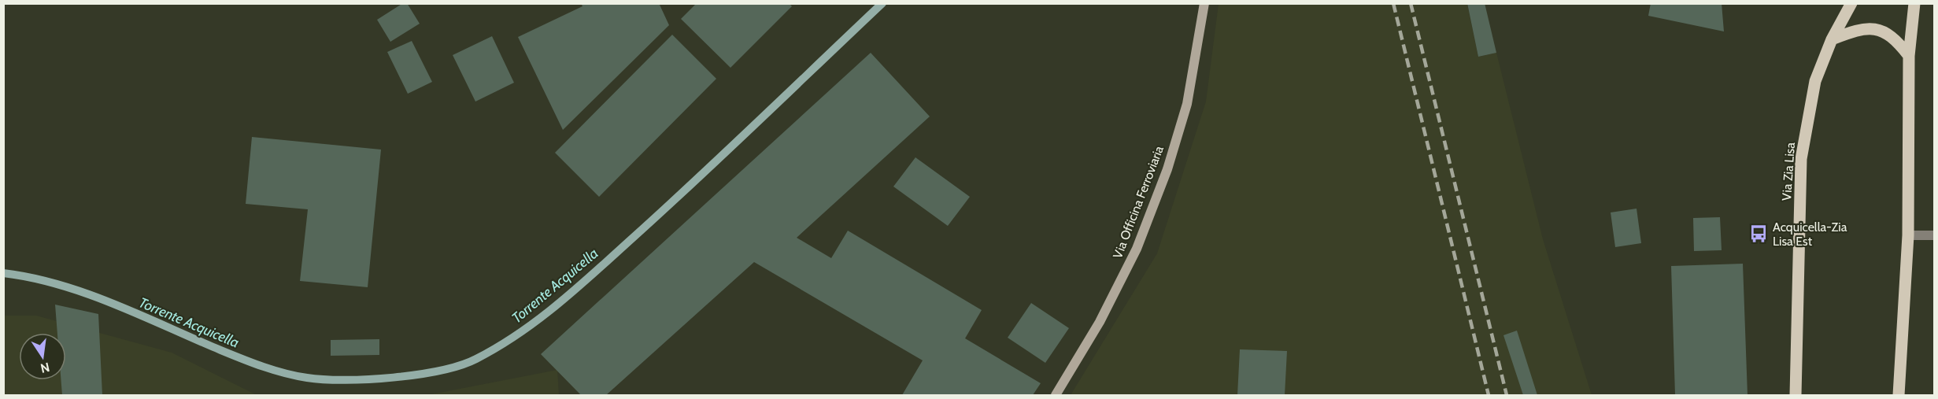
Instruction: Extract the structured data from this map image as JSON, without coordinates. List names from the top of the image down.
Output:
{
  "streets": {
    "main road": ["Via Zia Lisa", "Via Officina Ferroviaria"]
  },
  "water": ["Torrente Acquicella"],
  "places": {
    "bus stop": ["Acquicella-Zia Lisa Est"]
  },
  "north": "bottom"
}
